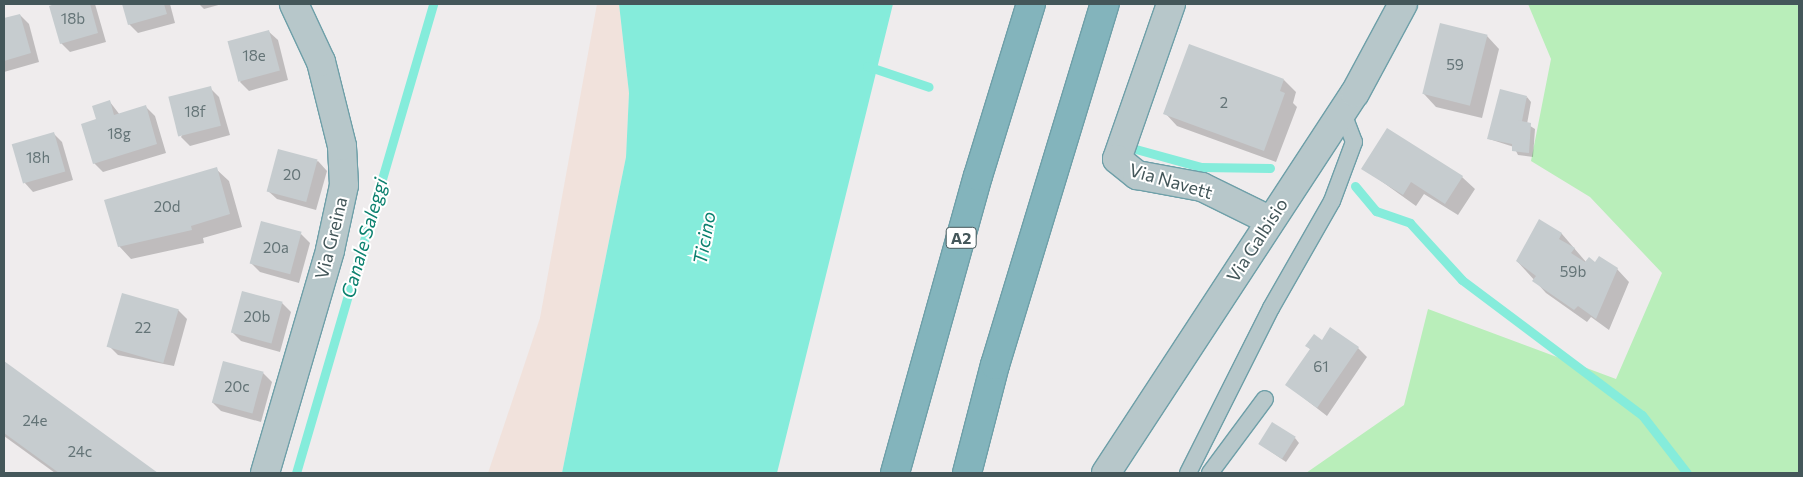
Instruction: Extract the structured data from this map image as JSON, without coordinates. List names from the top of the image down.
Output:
{
  "streets": {
    "highway": ["A2"],
    "street": ["Via Navett", "Via Greina", "Via Galbisio"]
  },
  "crossings": [
    ["Via Navett", "Via Galbisio"]
  ],
  "water": ["Canale Saleggi", "Ticino"],
  "house_numbers": [
    "18b",
    "18e",
    "59",
    "2",
    "18f",
    "18g",
    "18h",
    "20",
    "20d",
    "20a",
    "59b",
    "20b",
    "22",
    "61",
    "20c",
    "24e",
    "24c"
  ]
}
